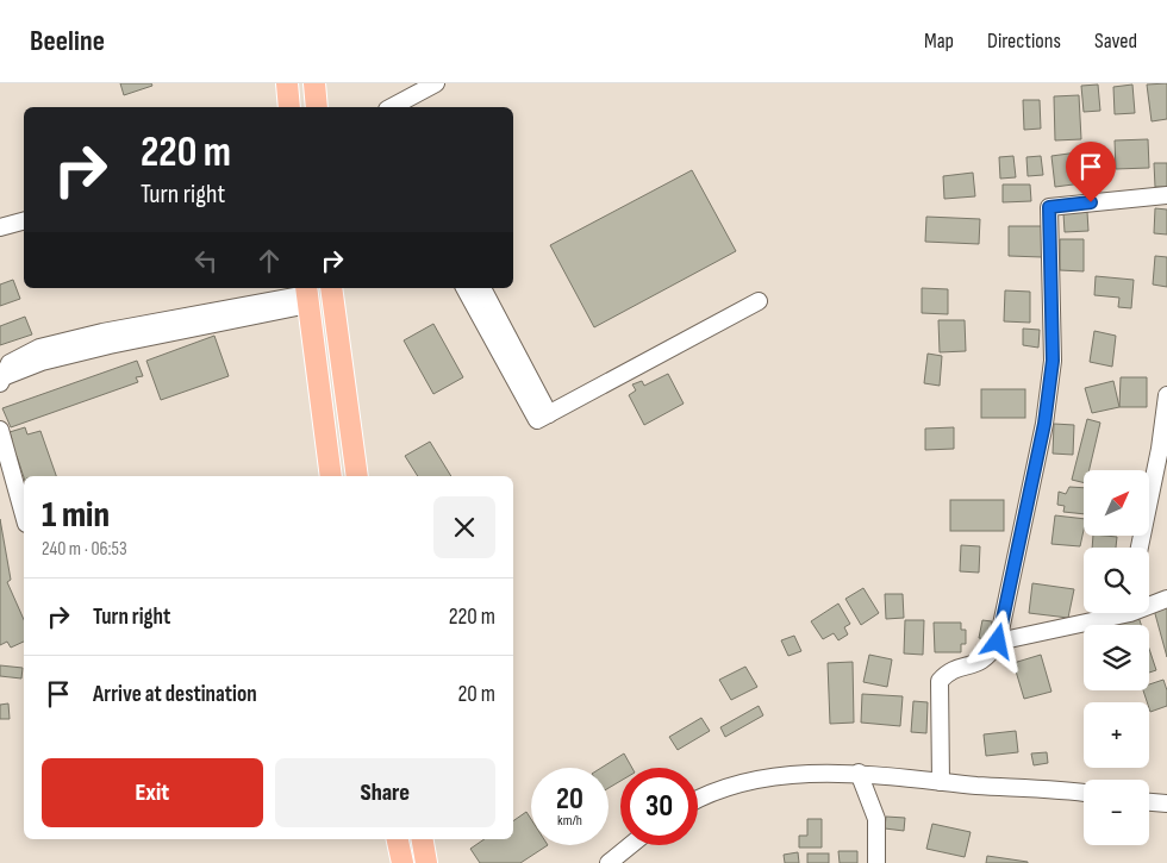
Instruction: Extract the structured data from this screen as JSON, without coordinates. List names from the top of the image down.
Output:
{
  "north": "top right",
  "page": {
    "header": "Beeline",
    "nav": ["Map", "Directions", "Saved"],
    "turn": ["220 m", "Turn right"],
    "map_buttons": ["+", "−"],
    "heading": ["1 min", "240 m · 06:53"],
    "list": [
      {
        "name": "Turn right",
        "value": "220 m"
      },
      {
        "name": "Arrive at destination",
        "value": "20 m"
      }
    ],
    "buttons": ["Exit", "Share"],
    "speed": "20 km/h",
    "limit": "30"
  }
}
